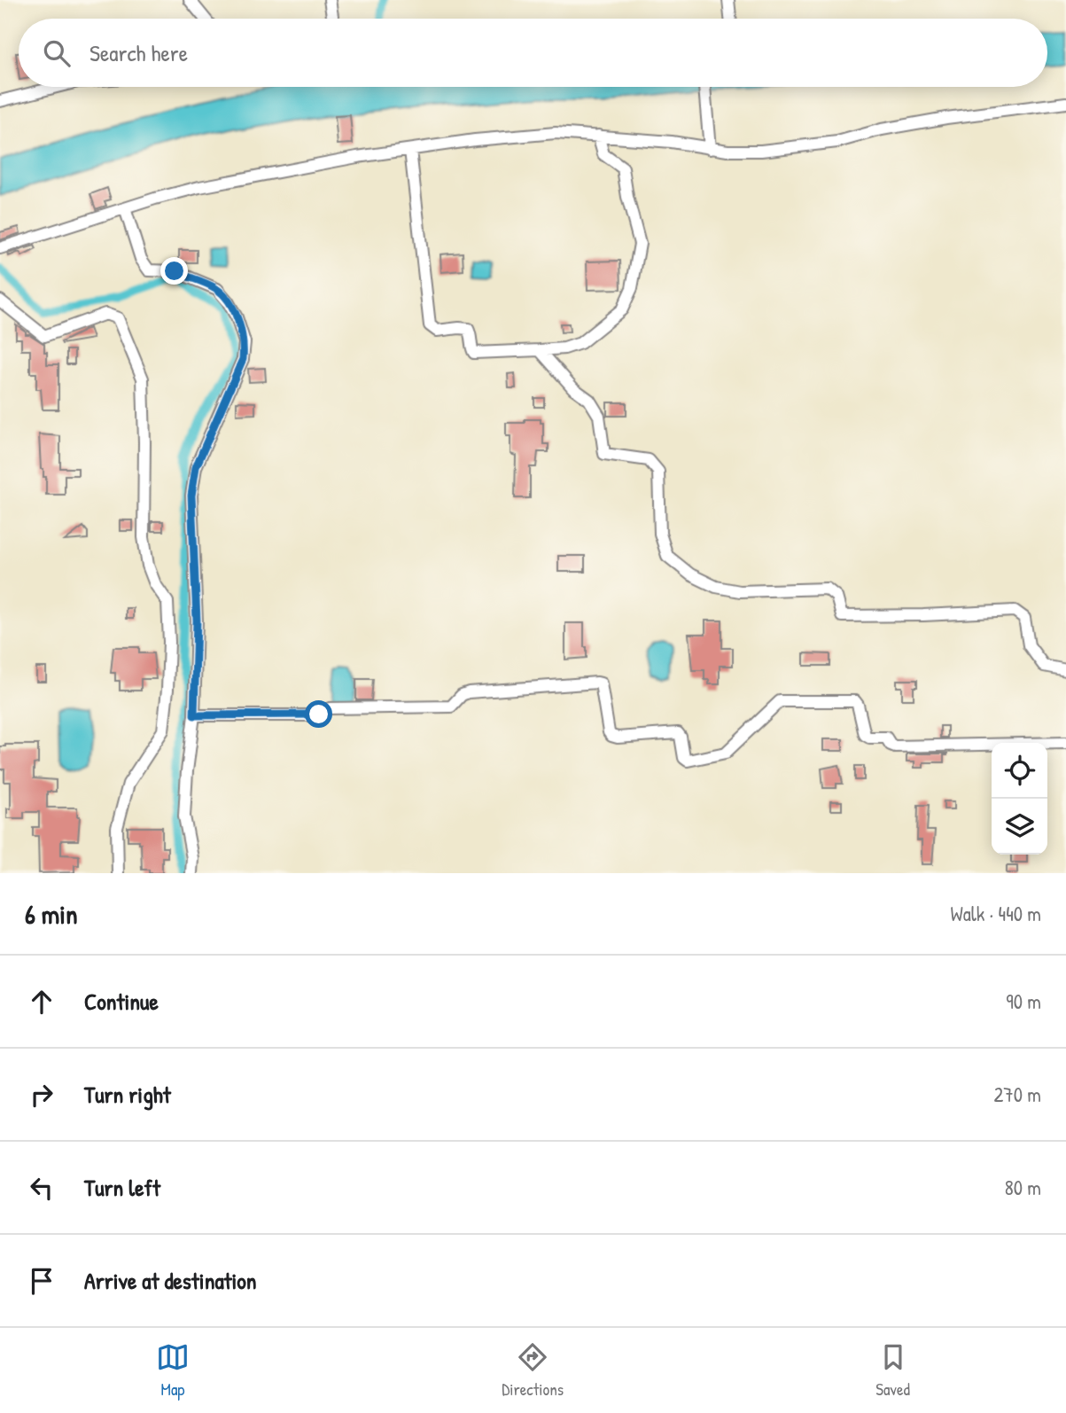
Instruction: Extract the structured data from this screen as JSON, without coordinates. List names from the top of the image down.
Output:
{
  "page": {
    "search": "Search here",
    "heading": ["6 min", "Walk · 440 m"],
    "list": [
      ["Continue", "90 m"],
      ["Turn right", "270 m"],
      ["Turn left", "80 m"],
      "Arrive at destination"
    ],
    "nav": ["Map", "Directions", "Saved"]
  }
}
